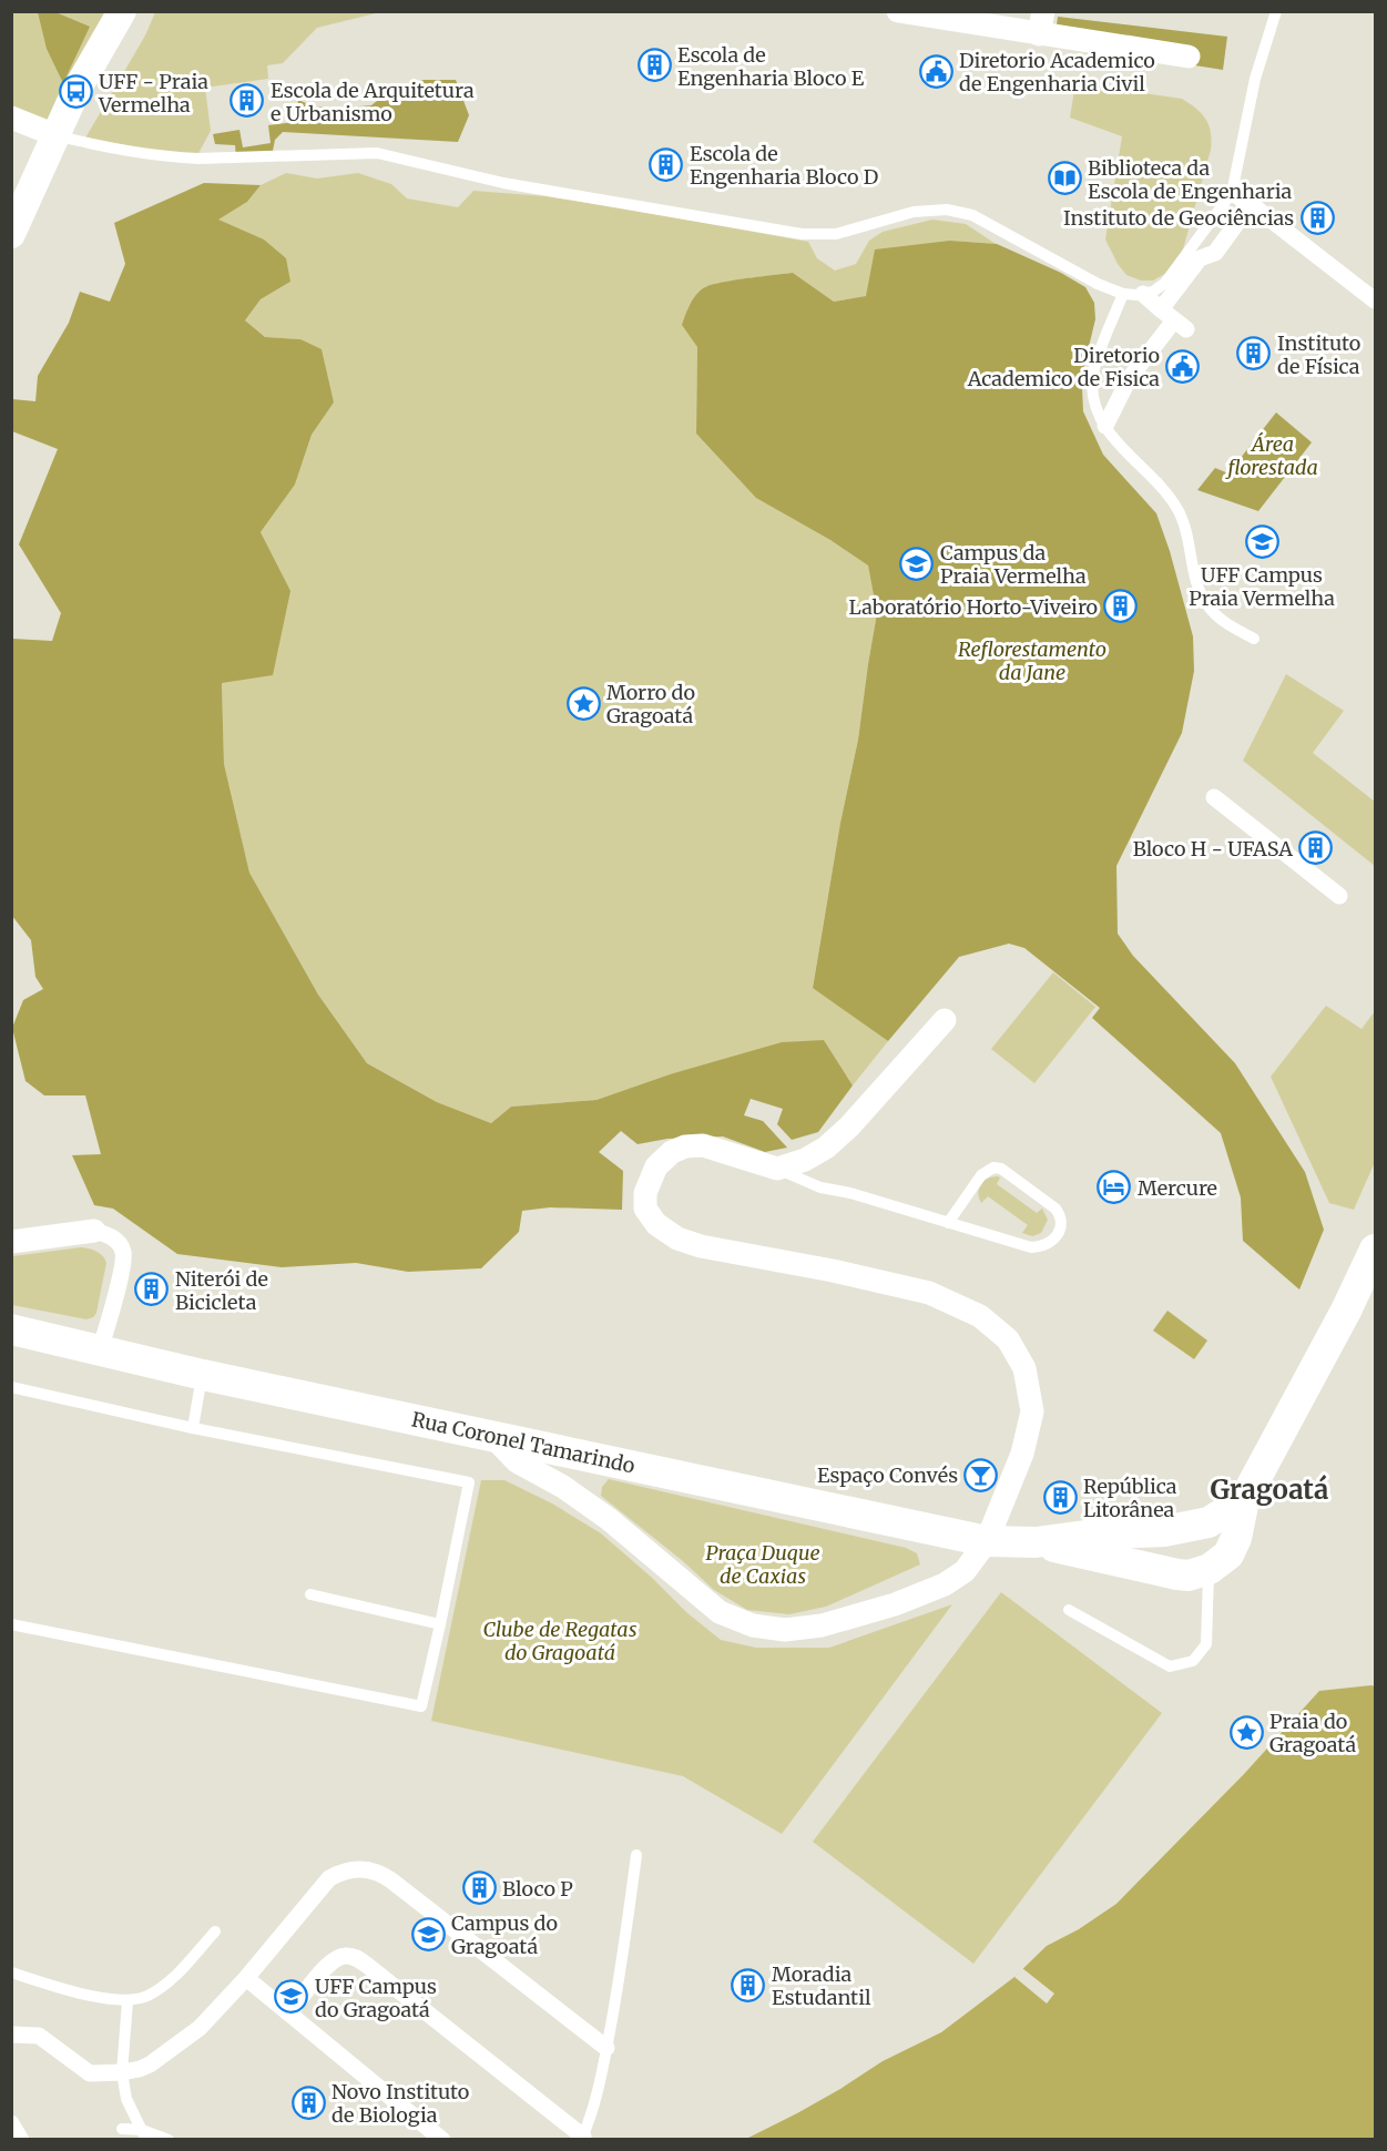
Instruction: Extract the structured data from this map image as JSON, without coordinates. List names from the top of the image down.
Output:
{
  "streets": {
    "main road": ["Rua Coronel Tamarindo"]
  },
  "districts": ["Gragoatá"],
  "parks": [
    "Área florestada",
    "Reflorestamento da Jane",
    "Praça Duque de Caxias",
    "Clube de Regatas do Gragoatá"
  ],
  "places": {
    "building": [
      "Escola de Engenharia Bloco E",
      "Escola de Arquitetura e Urbanismo",
      "Escola de Engenharia Bloco D",
      "Instituto de Geociências",
      "Instituto de Física",
      "Laboratório Horto-Viveiro",
      "Bloco H - UFASA",
      "Niterói de Bicicleta",
      "República Litorânea",
      "Bloco P",
      "Moradia Estudantil",
      "Novo Instituto de Biologia"
    ],
    "public building": ["Diretorio Academico de Engenharia Civil", "Diretorio Academico de Fisica"],
    "bus stop": ["UFF - Praia Vermelha"],
    "library": ["Biblioteca da Escola de Engenharia"],
    "school or university": [
      "UFF Campus Praia Vermelha",
      "Campus da Praia Vermelha",
      "Campus do Gragoatá",
      "UFF Campus do Gragoatá"
    ],
    "place": ["Morro do Gragoatá", "Praia do Gragoatá"],
    "hotel": ["Mercure"],
    "bar": ["Espaço Convés"]
  }
}
